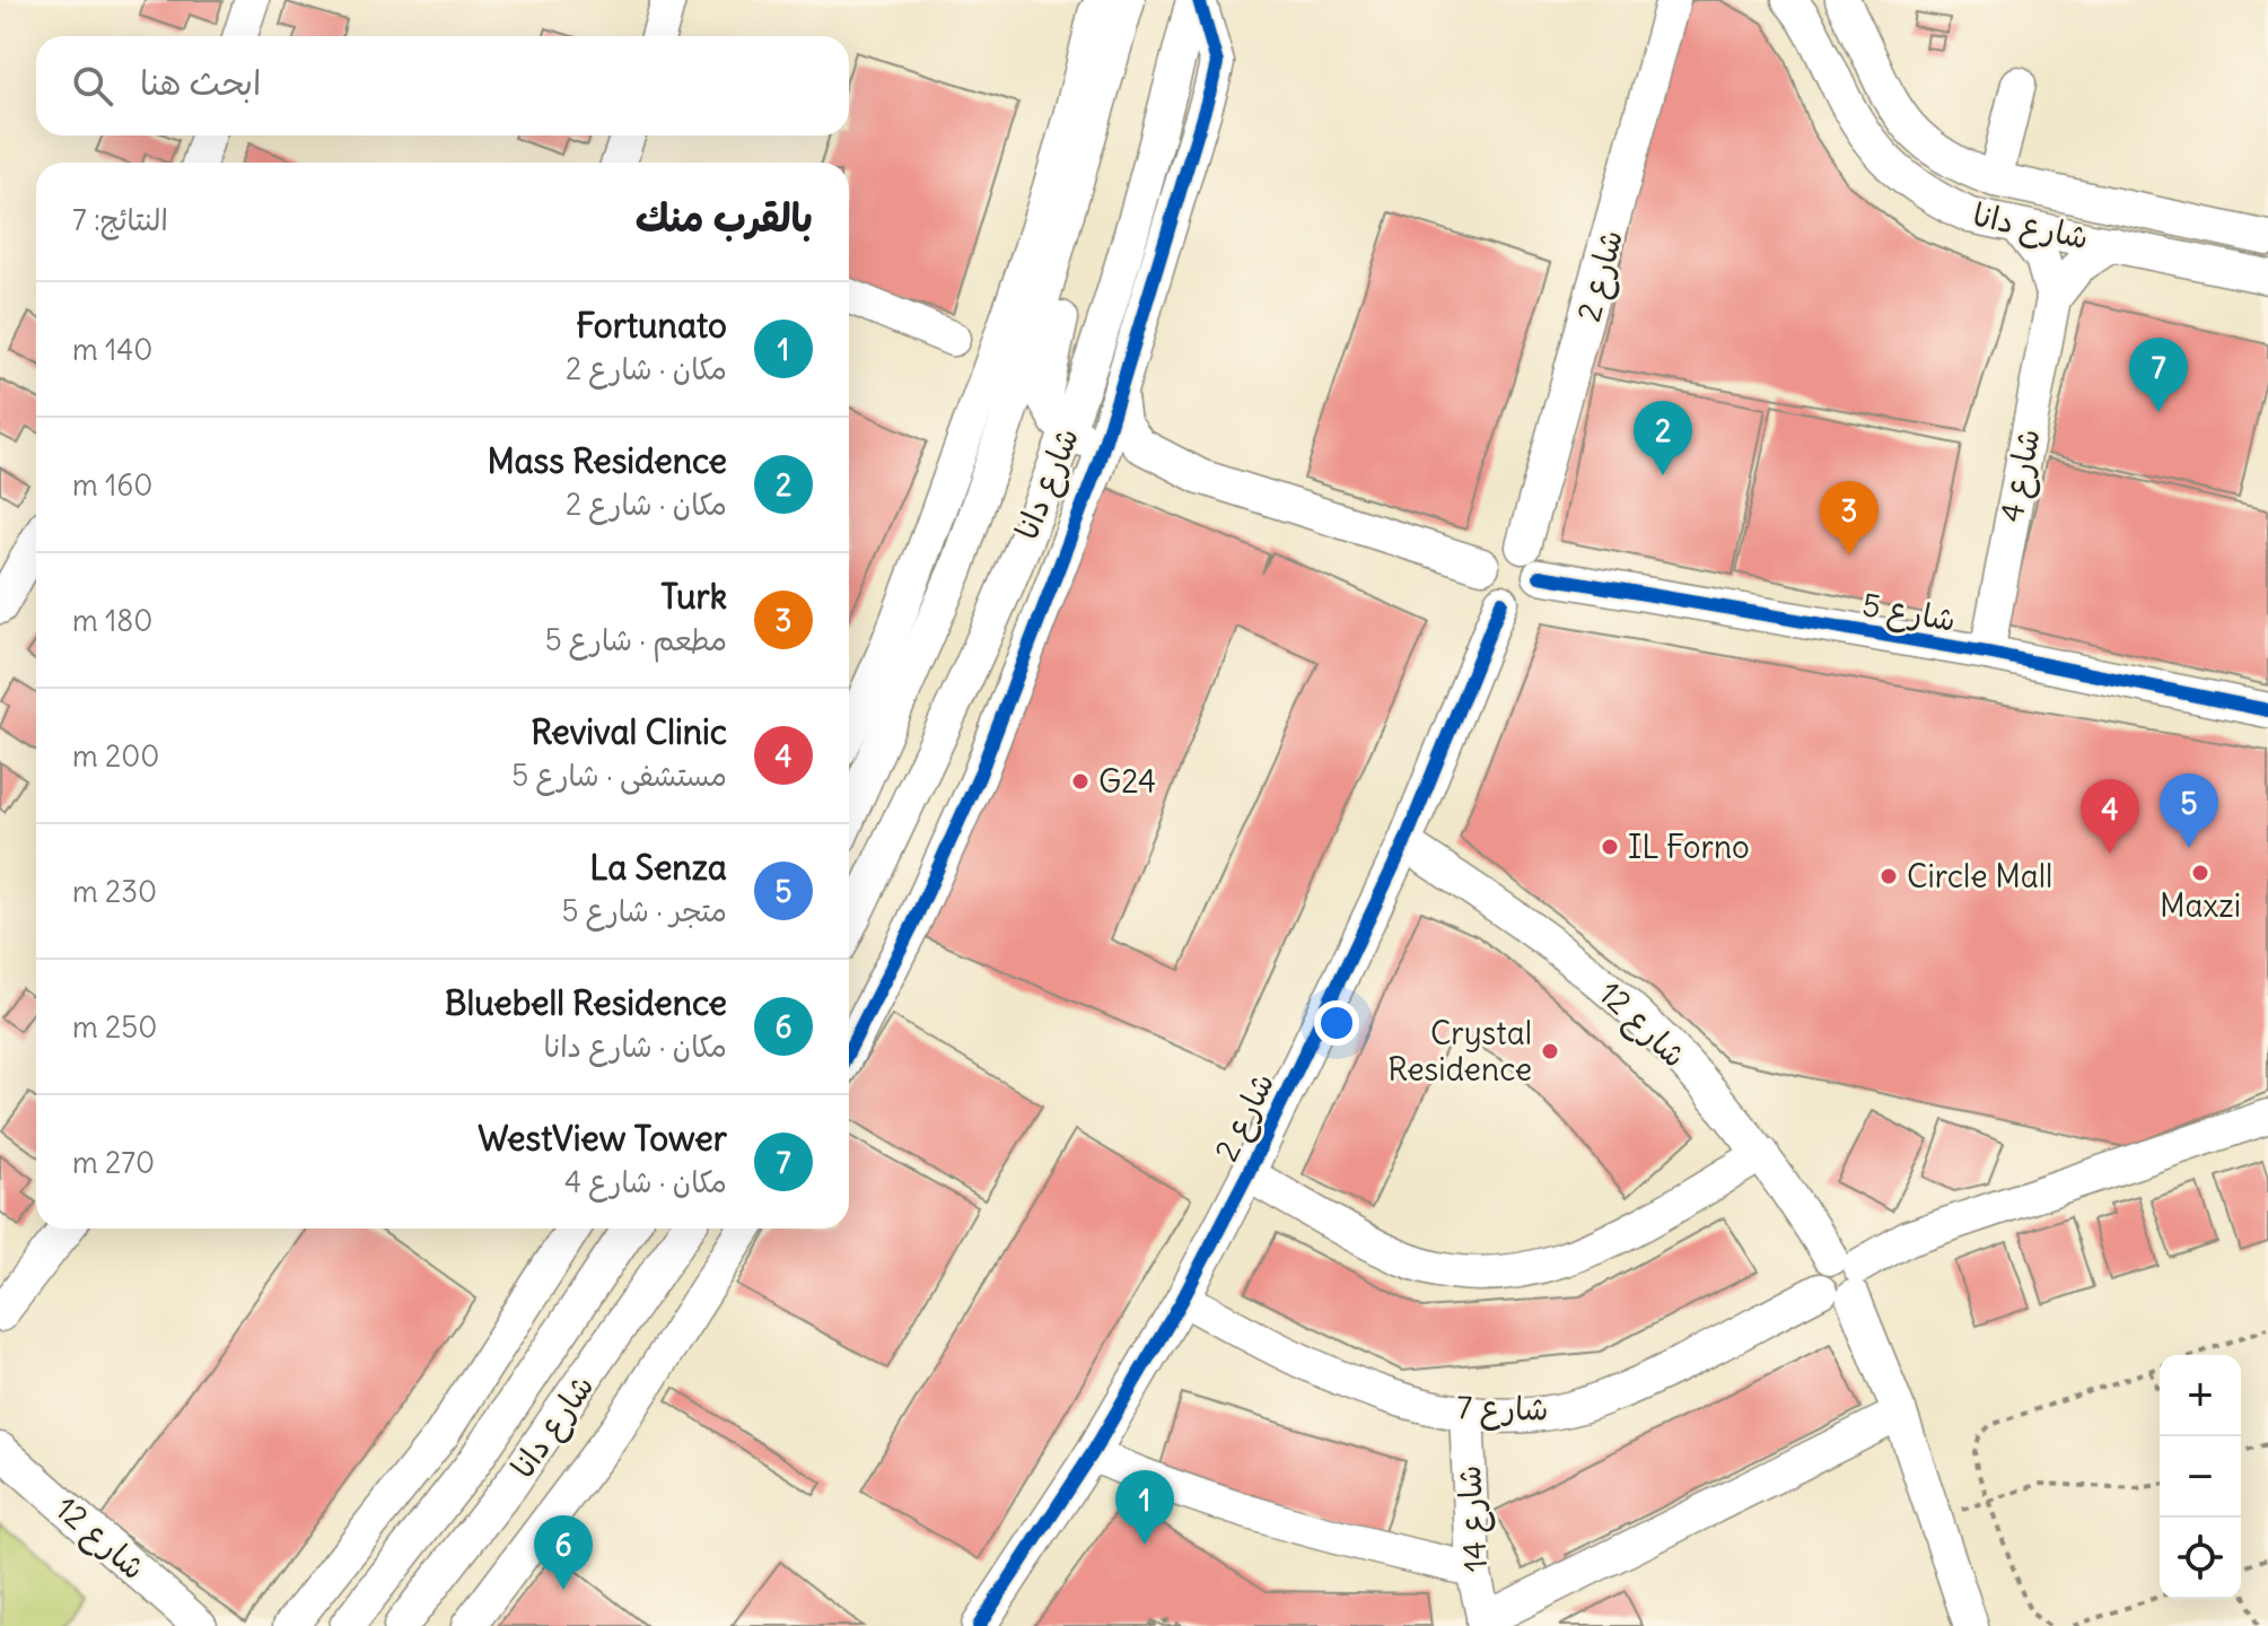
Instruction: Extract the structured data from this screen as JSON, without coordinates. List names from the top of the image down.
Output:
{
  "streets": {
    "street": [
      "شارع دانا",
      "شارع 2",
      "شارع 4",
      "شارع 5",
      "شارع 12",
      "شارع 7",
      "شارع 14"
    ]
  },
  "crossings": [
    ["شارع دانا", "شارع 4"],
    ["شارع 2", "شارع 5"],
    ["شارع 2", "شارع 12"],
    ["شارع 2", "شارع 7"],
    ["شارع 4", "شارع 5"],
    ["شارع 12", "شارع 7"],
    ["شارع 7", "شارع 14"]
  ],
  "places": [
    "G24",
    "IL Forno",
    "Maxzi",
    "Circle Mall",
    "Crystal Residence"
  ],
  "page": {
    "search": "ابحث هنا",
    "heading": ["بالقرب منك", "النتائج: 7"],
    "list": [
      {
        "mark": "1",
        "name": "Fortunato",
        "note": "مكان · شارع 2",
        "value": "140 m"
      },
      {
        "mark": "2",
        "name": "Mass Residence",
        "note": "مكان · شارع 2",
        "value": "160 m"
      },
      {
        "mark": "3",
        "name": "Turk",
        "note": "مطعم · شارع 5",
        "value": "180 m"
      },
      {
        "mark": "4",
        "name": "Revival Clinic",
        "note": "مستشفى · شارع 5",
        "value": "200 m"
      },
      {
        "mark": "5",
        "name": "La Senza",
        "note": "متجر · شارع 5",
        "value": "230 m"
      },
      {
        "mark": "6",
        "name": "Bluebell Residence",
        "note": "مكان · شارع دانا",
        "value": "250 m"
      },
      {
        "mark": "7",
        "name": "WestView Tower",
        "note": "مكان · شارع 4",
        "value": "270 m"
      }
    ],
    "pins": [
      "7",
      "2",
      "3",
      "5",
      "4",
      "1",
      "6"
    ],
    "map_buttons": ["+", "−"]
  }
}
